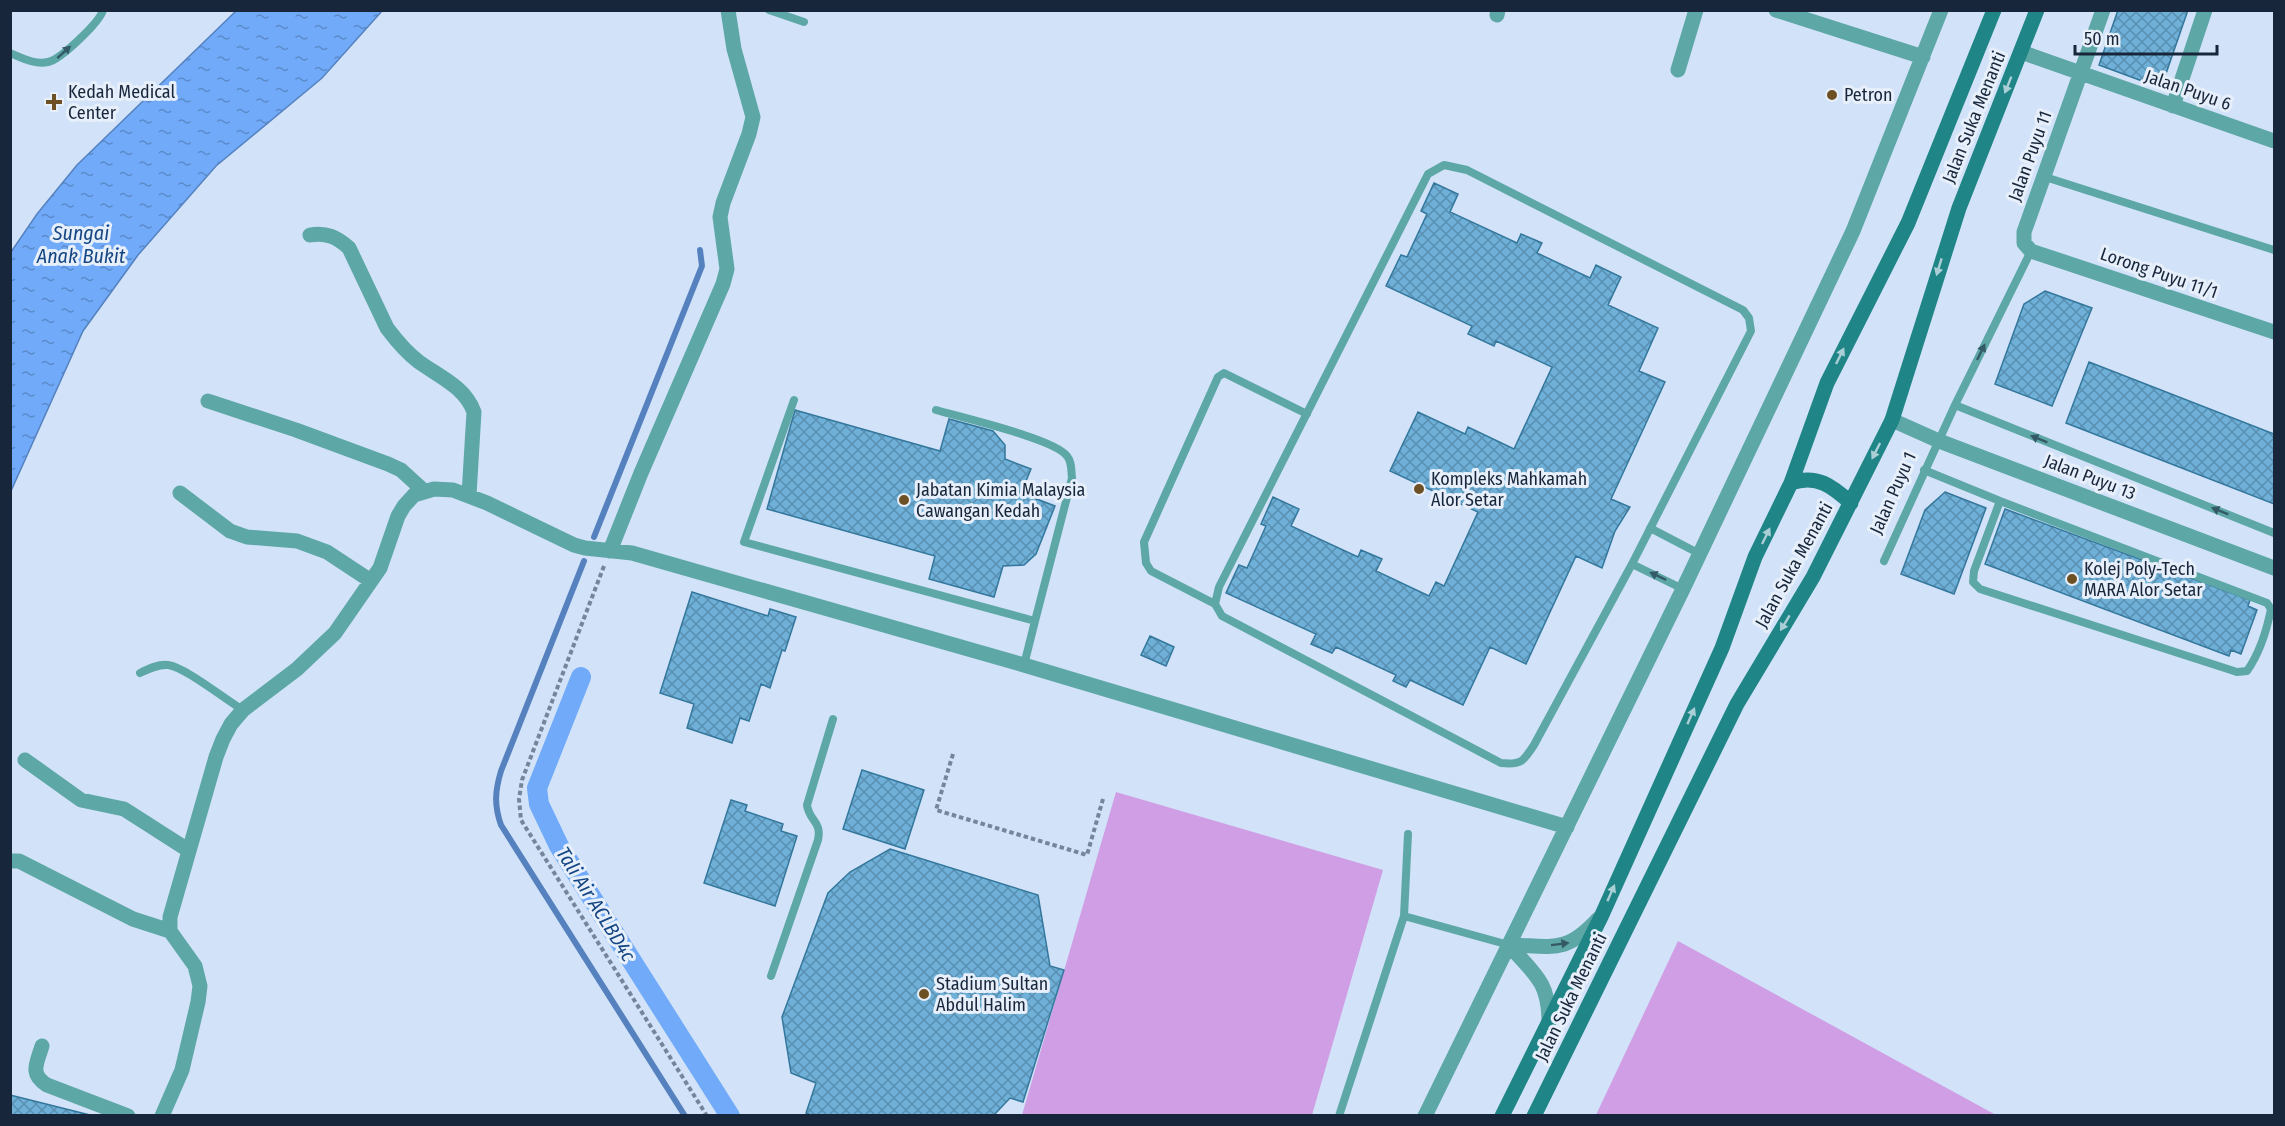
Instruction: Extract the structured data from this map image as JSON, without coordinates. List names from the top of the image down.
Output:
{
  "streets": {
    "main road": ["Jalan Suka Menanti"],
    "street": [
      "Jalan Puyu 6",
      "Jalan Puyu 11",
      "Lorong Puyu 11/1",
      "Jalan Puyu 13"
    ],
    "lane": ["Jalan Puyu 1"]
  },
  "crossings": [
    ["Jalan Puyu 6", "Jalan Suka Menanti"],
    ["Jalan Puyu 6", "Jalan Puyu 11"],
    ["Jalan Suka Menanti", "Jalan Puyu 13"],
    ["Jalan Puyu 11", "Lorong Puyu 11/1"],
    ["Jalan Puyu 11", "Jalan Puyu 1"],
    ["Lorong Puyu 11/1", "Jalan Puyu 1"],
    ["Jalan Puyu 13", "Jalan Puyu 1"]
  ],
  "one_way": ["Jalan Puyu 1"],
  "water": ["Sungai Anak Bukit", "Tali Air ACLBD4c"],
  "places": {
    "other": [
      "Petron",
      "Kompleks Mahkamah Alor Setar",
      "Jabatan Kimia Malaysia Cawangan Kedah",
      "Kolej Poly-Tech MARA Alor Setar",
      "Stadium Sultan Abdul Halim"
    ],
    "health": ["Kedah Medical Center"]
  },
  "scale_bar": "50 m"
}
